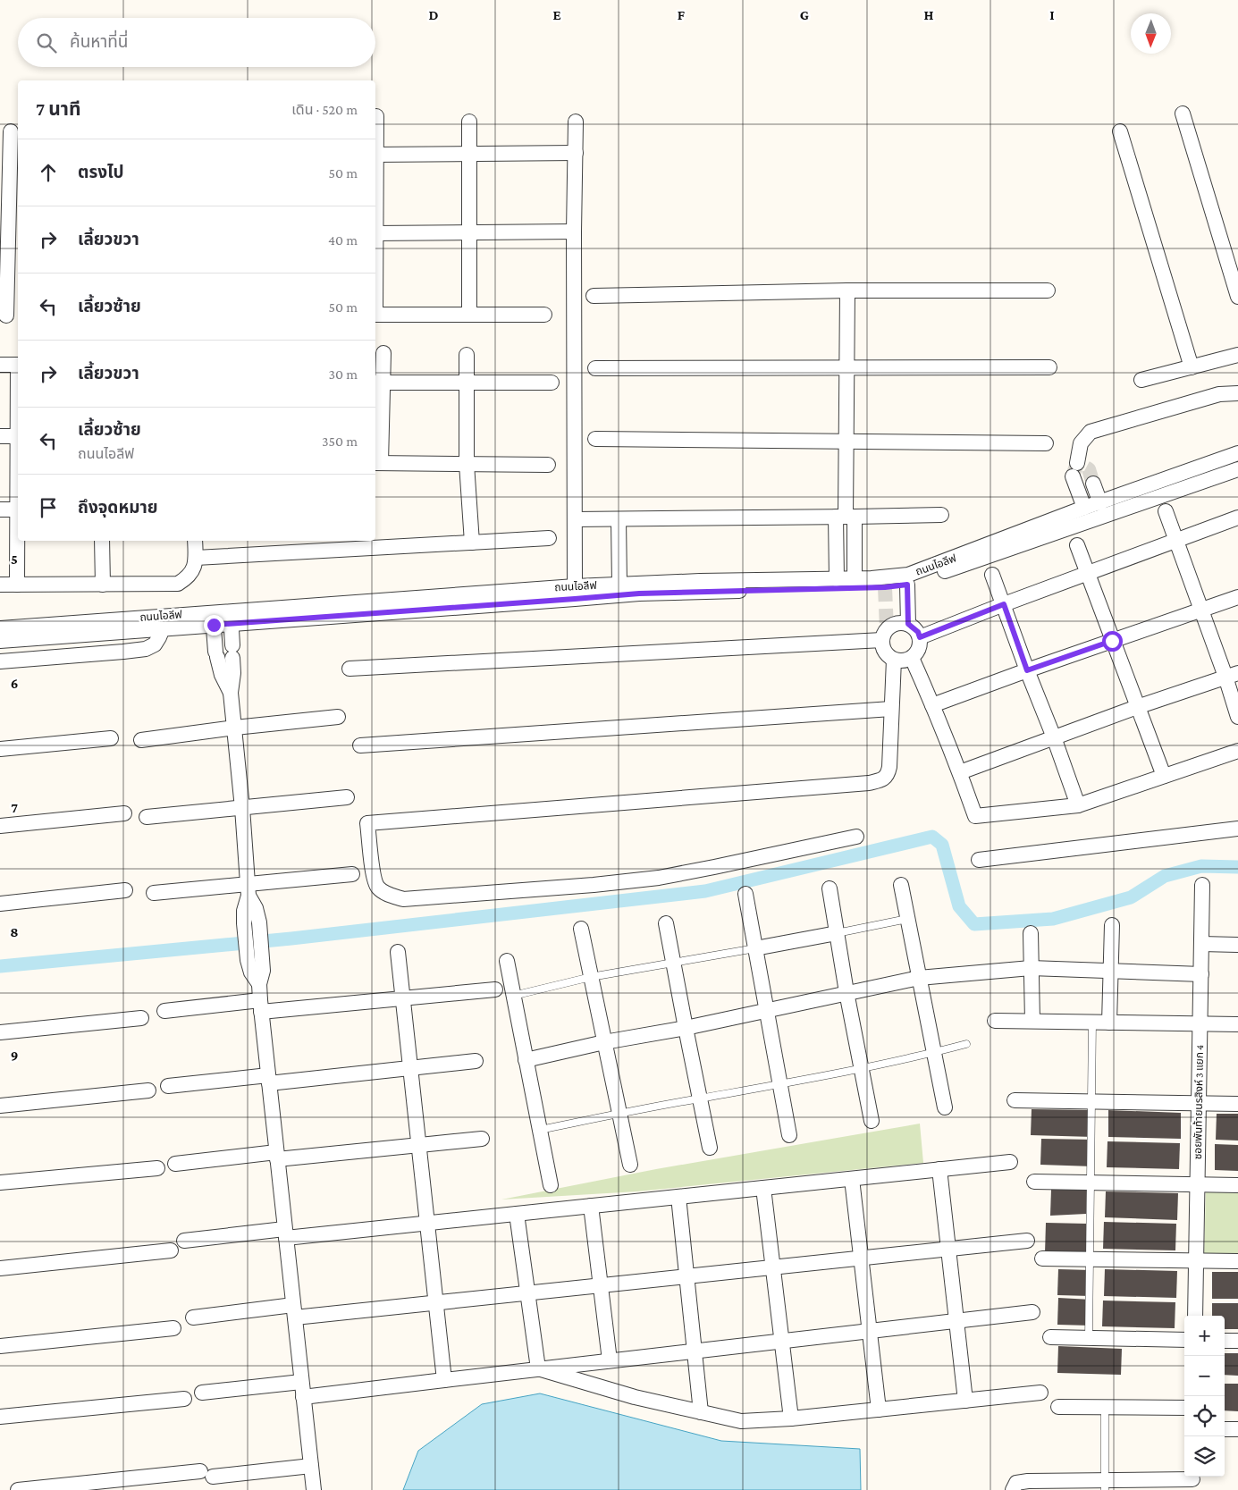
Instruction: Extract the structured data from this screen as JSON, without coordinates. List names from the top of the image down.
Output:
{
  "streets": {
    "street": ["ถนนไอลีฟ", "ซอยพันท้ายนรสิงห์ 3 แยก 4"]
  },
  "north": "bottom",
  "page": {
    "search": "ค้นหาที่นี่",
    "heading": ["7 นาที", "เดิน · 520 m"],
    "list": [
      ["ตรงไป", "50 m"],
      ["เลี้ยวขวา", "40 m"],
      ["เลี้ยวซ้าย", "50 m"],
      ["เลี้ยวขวา", "30 m"],
      ["เลี้ยวซ้าย", "ถนนไอลีฟ", "350 m"],
      "ถึงจุดหมาย"
    ],
    "map_buttons": ["+", "−"]
  },
  "grid": {
    "columns": [
      "D",
      "E",
      "F",
      "G",
      "H",
      "I"
    ],
    "rows": [
      "5",
      "6",
      "7",
      "8",
      "9"
    ]
  }
}
